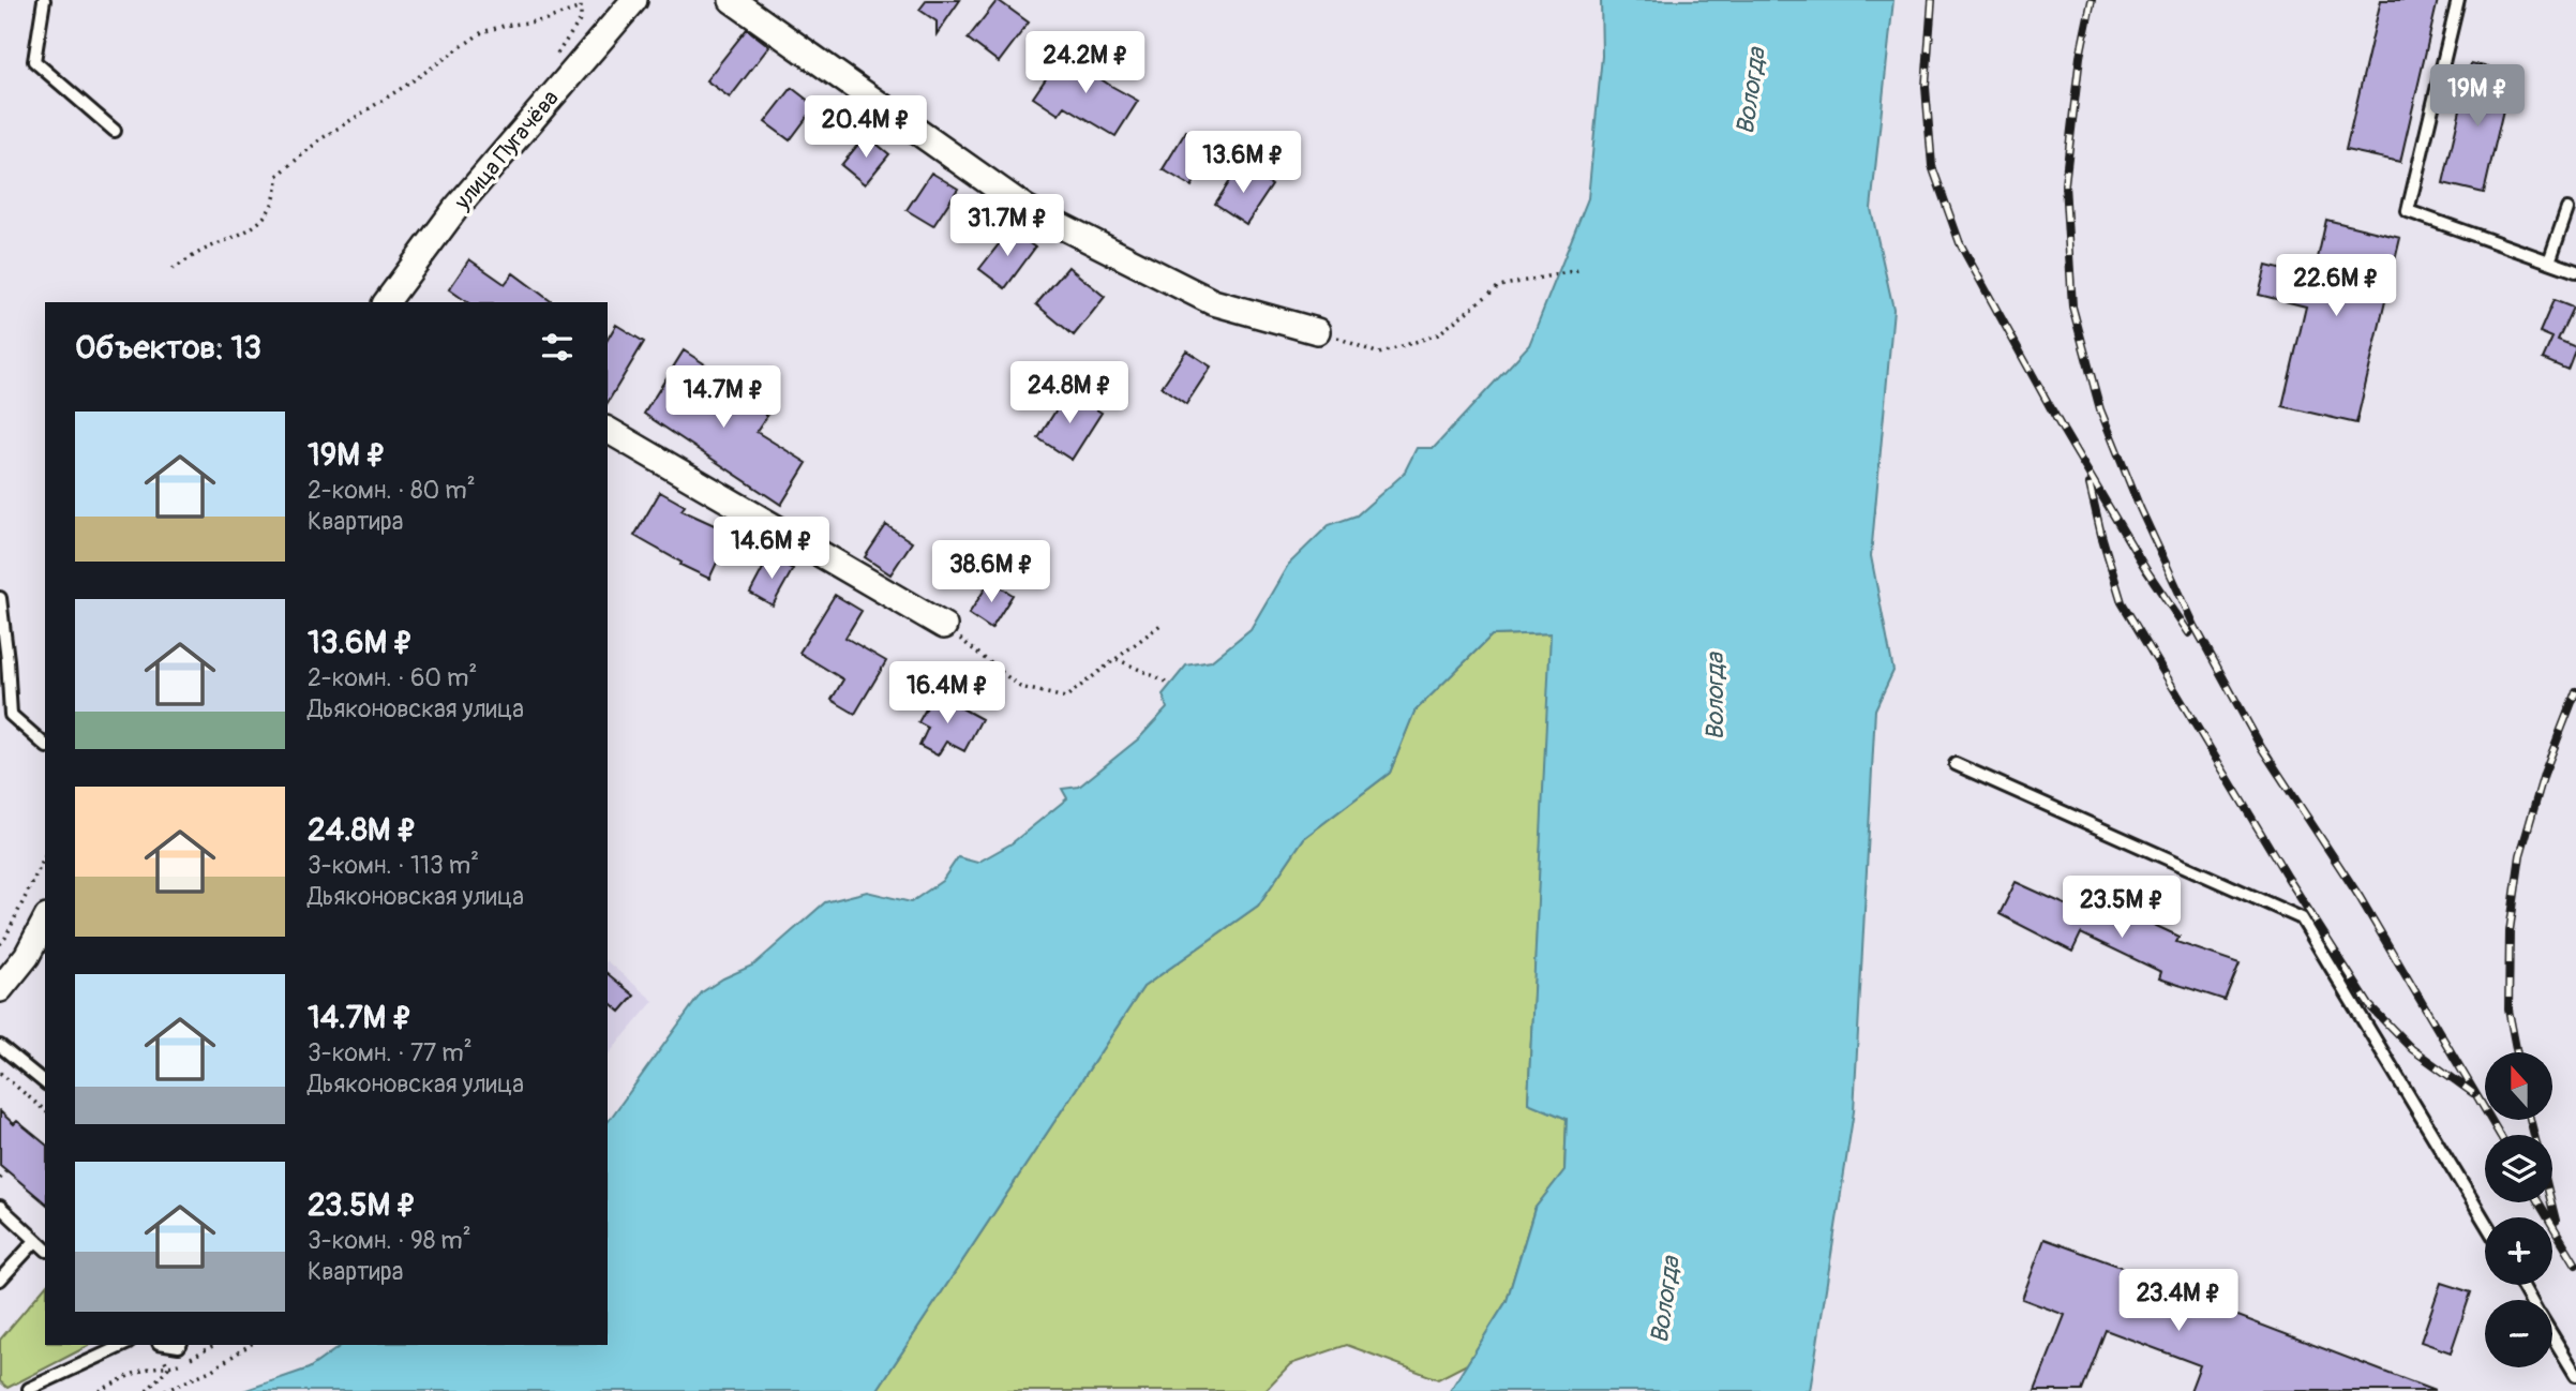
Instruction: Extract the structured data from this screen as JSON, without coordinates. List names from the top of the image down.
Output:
{
  "streets": {
    "street": ["улица Пугачёва"]
  },
  "water": ["Вологда"],
  "north": "top",
  "page": {
    "price": [
      "24.2M ₽",
      "19M ₽",
      "20.4M ₽",
      "13.6M ₽",
      "31.7M ₽",
      "22.6M ₽",
      "24.8M ₽",
      "14.7M ₽",
      "14.6M ₽",
      "38.6M ₽",
      "16.4M ₽",
      "23.5M ₽",
      "23.4M ₽"
    ],
    "heading": "Объектов: 13",
    "list": [
      {
        "name": "19M ₽",
        "note": "2-комн. · 80 m² · Квартира"
      },
      {
        "name": "13.6M ₽",
        "note": "2-комн. · 60 m² · Дьяконовская улица"
      },
      {
        "name": "24.8M ₽",
        "note": "3-комн. · 113 m² · Дьяконовская улица"
      },
      {
        "name": "14.7M ₽",
        "note": "3-комн. · 77 m² · Дьяконовская улица"
      },
      {
        "name": "23.5M ₽",
        "note": "3-комн. · 98 m² · Квартира"
      }
    ],
    "map_buttons": ["+", "−"]
  }
}
